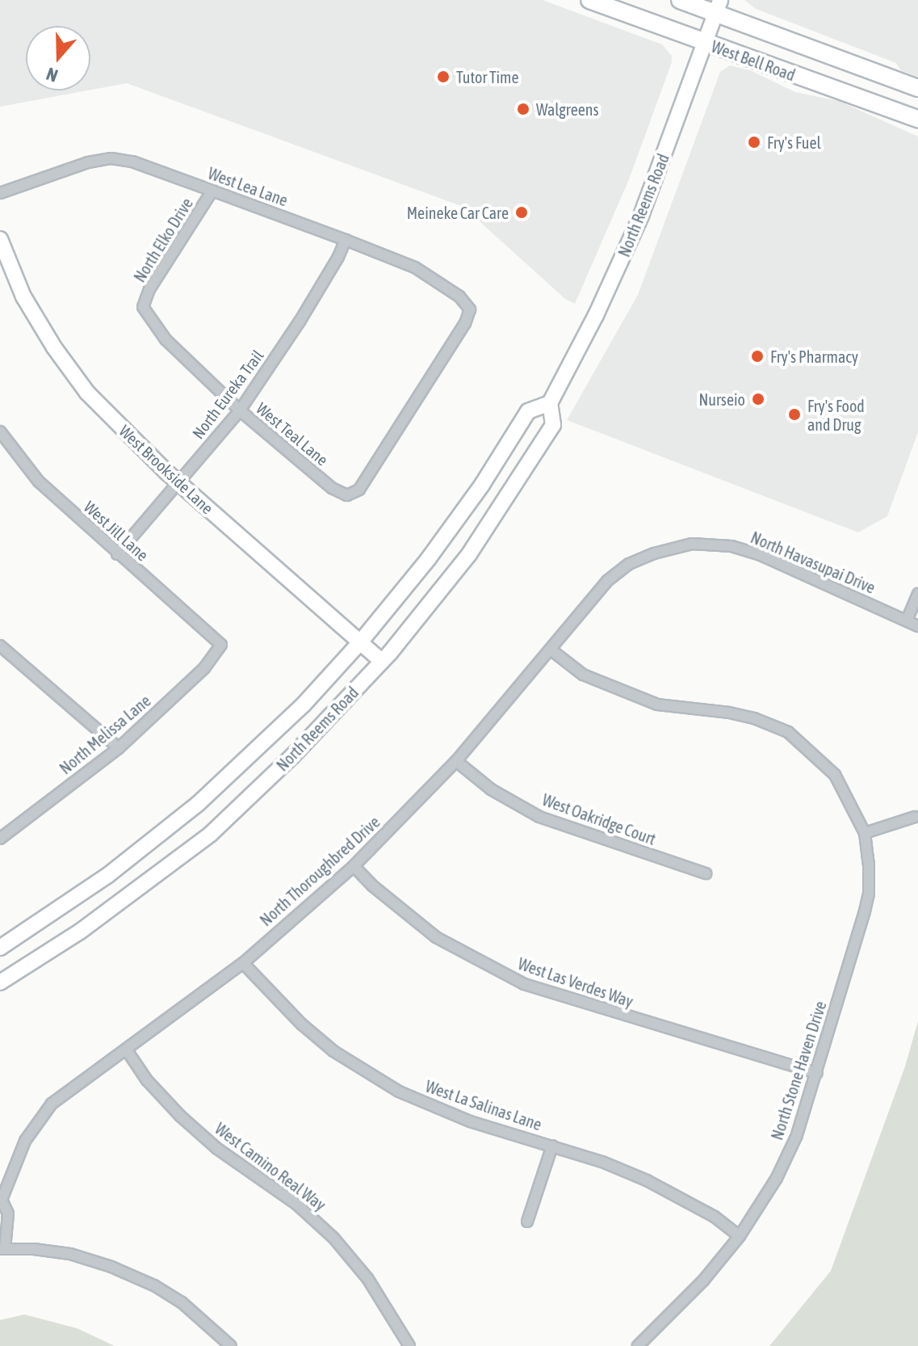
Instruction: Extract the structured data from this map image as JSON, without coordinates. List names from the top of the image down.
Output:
{
  "streets": {
    "main road": ["West Bell Road", "North Reems Road", "West Brookside Lane"],
    "street": [
      "West Lea Lane",
      "North Elko Drive",
      "North Eureka Trail",
      "West Teal Lane",
      "West Jill Lane",
      "North Havasupai Drive",
      "North Melissa Lane",
      "West Oakridge Court",
      "North Thoroughbred Drive",
      "West Las Verdes Way",
      "North Stone Haven Drive",
      "West La Salinas Lane",
      "West Camino Real Way"
    ]
  },
  "crossings": [
    ["West Bell Road", "North Reems Road"],
    ["West Lea Lane", "North Elko Drive"],
    ["West Lea Lane", "North Eureka Trail"],
    ["West Lea Lane", "West Teal Lane"],
    ["North Reems Road", "West Brookside Lane"],
    ["North Elko Drive", "West Teal Lane"],
    ["North Eureka Trail", "West Teal Lane"],
    ["North Eureka Trail", "West Brookside Lane"],
    ["North Eureka Trail", "West Jill Lane"],
    ["West Jill Lane", "North Melissa Lane"],
    ["North Havasupai Drive", "North Thoroughbred Drive"],
    ["West Oakridge Court", "North Thoroughbred Drive"],
    ["North Thoroughbred Drive", "West Las Verdes Way"],
    ["North Thoroughbred Drive", "North Stone Haven Drive"],
    ["North Thoroughbred Drive", "West La Salinas Lane"],
    ["North Thoroughbred Drive", "West Camino Real Way"],
    ["West Las Verdes Way", "North Stone Haven Drive"],
    ["North Stone Haven Drive", "West La Salinas Lane"]
  ],
  "places": [
    "Tutor Time",
    "Walgreens",
    "Fry's Fuel",
    "Meineke Car Care",
    "Fry's Pharmacy",
    "Nurseio",
    "Fry's Food and Drug"
  ],
  "north": "bottom"
}
